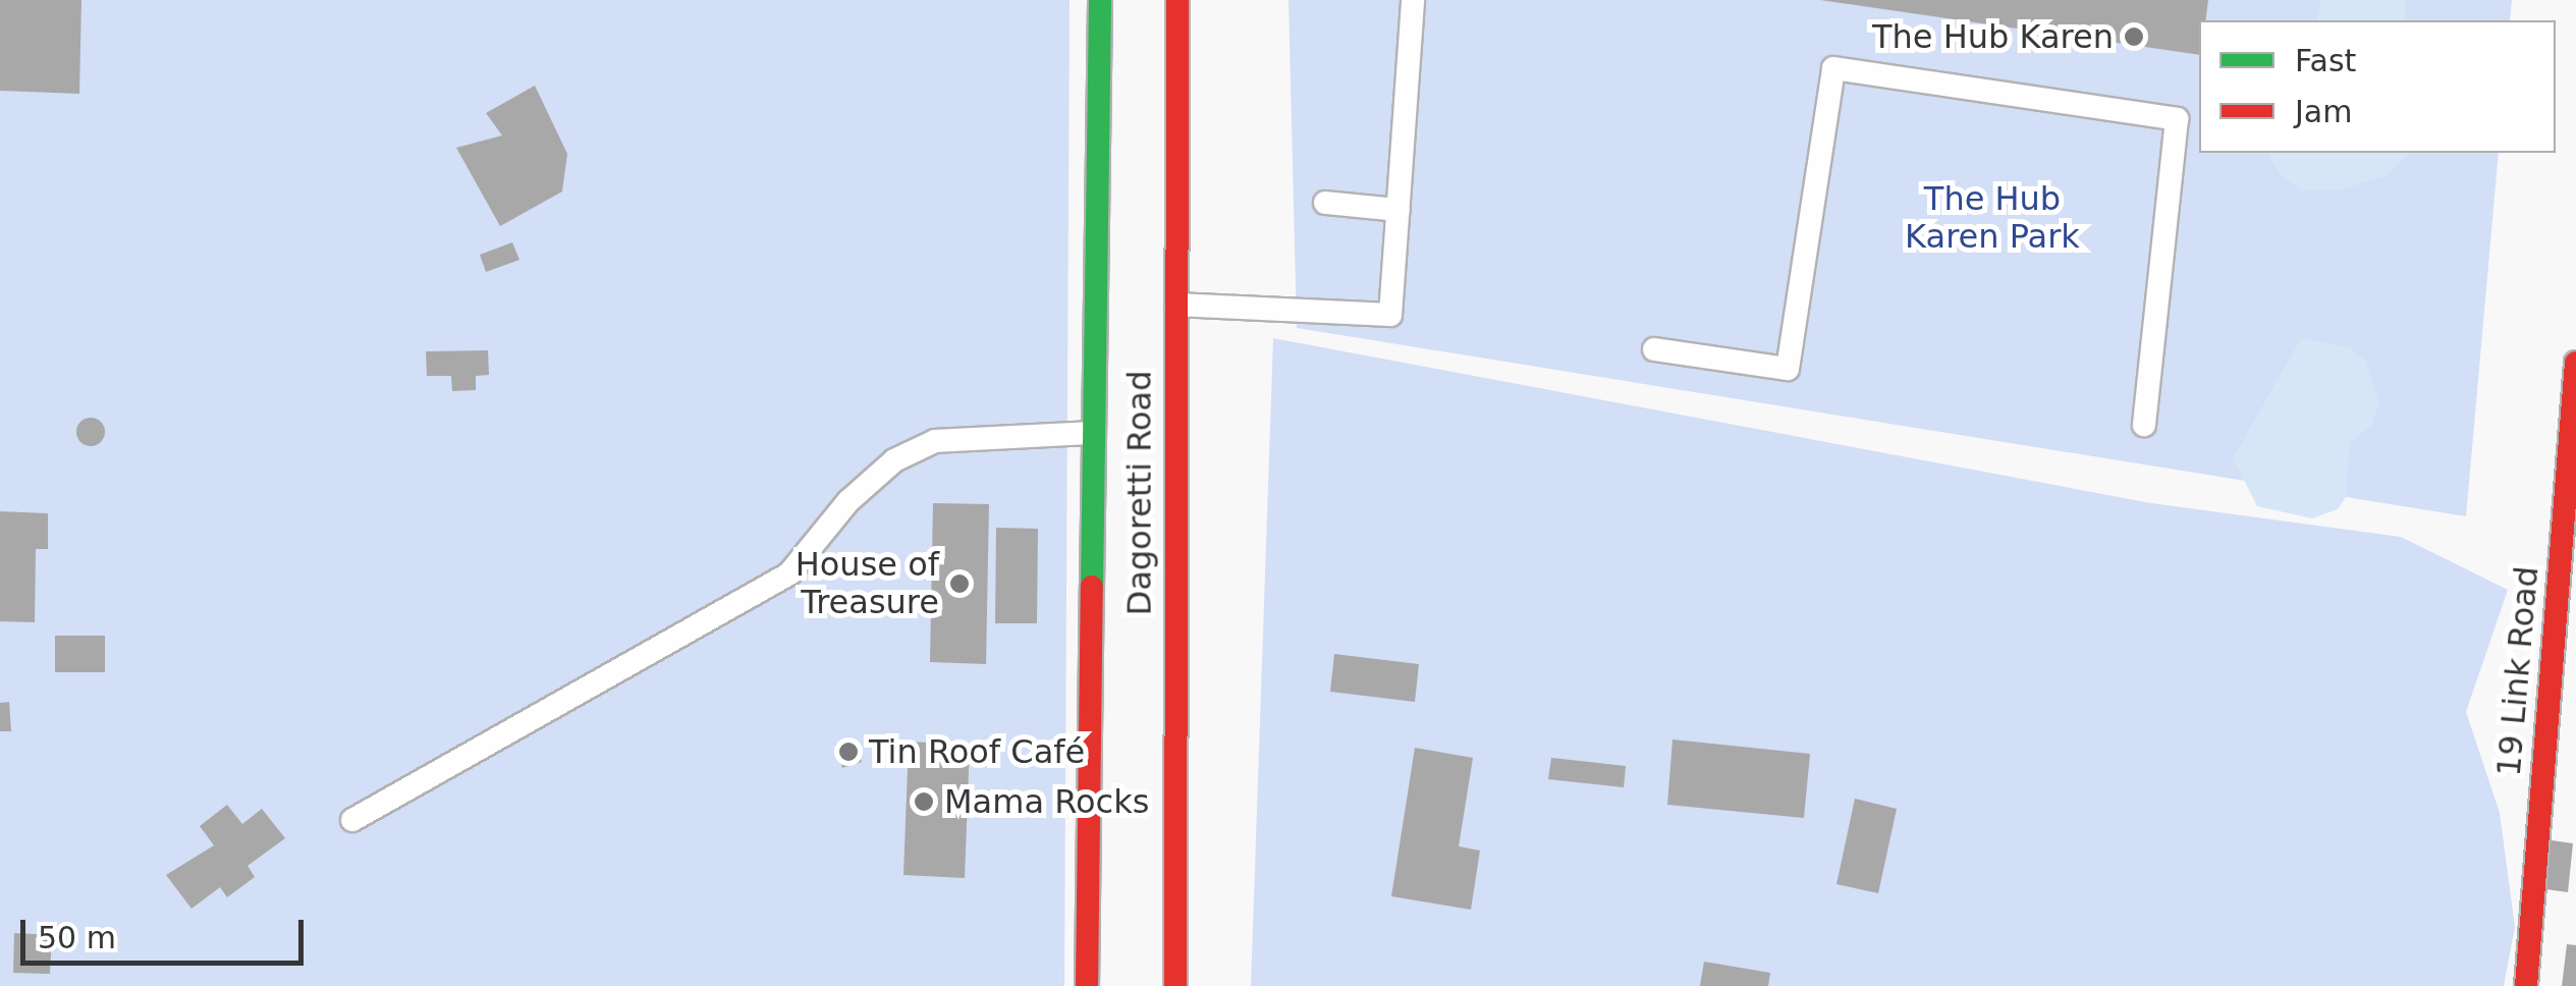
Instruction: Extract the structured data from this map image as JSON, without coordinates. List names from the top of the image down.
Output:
{
  "streets": {
    "main road": ["Dagoretti Road", "19 Link Road"]
  },
  "parks": ["The Hub Karen Park"],
  "places": [
    "The Hub Karen",
    "House of Treasure",
    "Tin Roof Café",
    "Mama Rocks"
  ],
  "legend": ["Fast", "Jam"],
  "scale_bar": "50 m"
}
